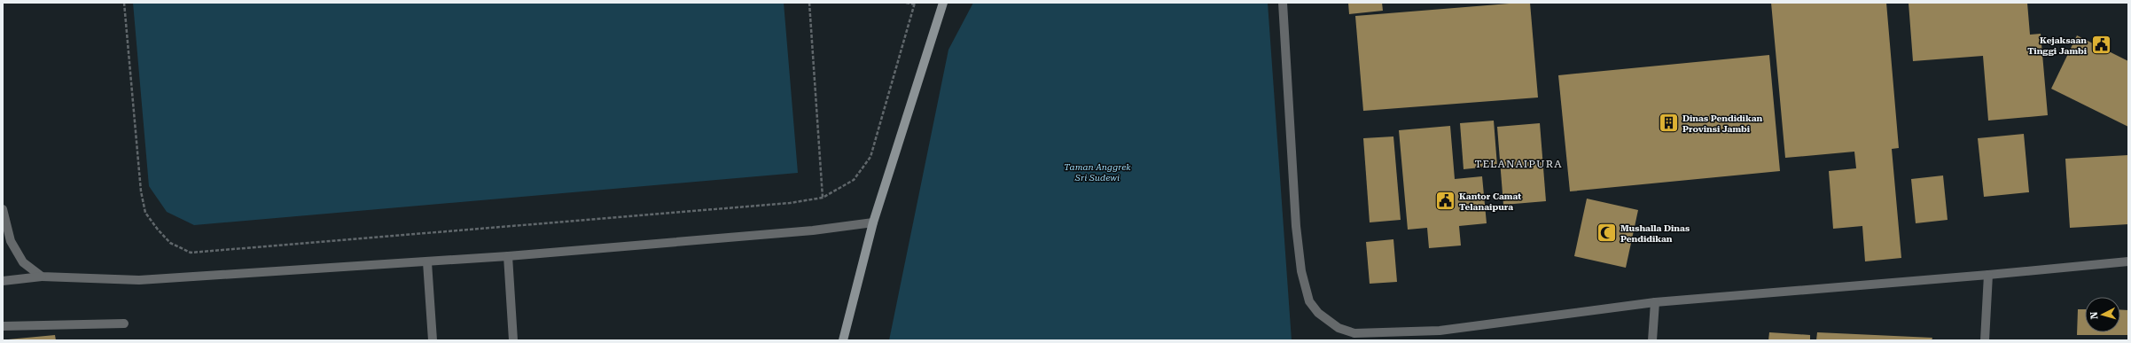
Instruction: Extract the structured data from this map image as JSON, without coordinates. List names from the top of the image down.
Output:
{
  "districts": ["TELANAIPURA"],
  "parks": ["Taman Anggrek Sri Sudewi"],
  "places": {
    "public building": ["Kejaksaan Tinggi Jambi", "Kantor Camat Telanaipura"],
    "building": ["Dinas Pendidikan Provinsi Jambi"],
    "mosque": ["Mushalla Dinas Pendidikan"]
  },
  "north": "left"
}
